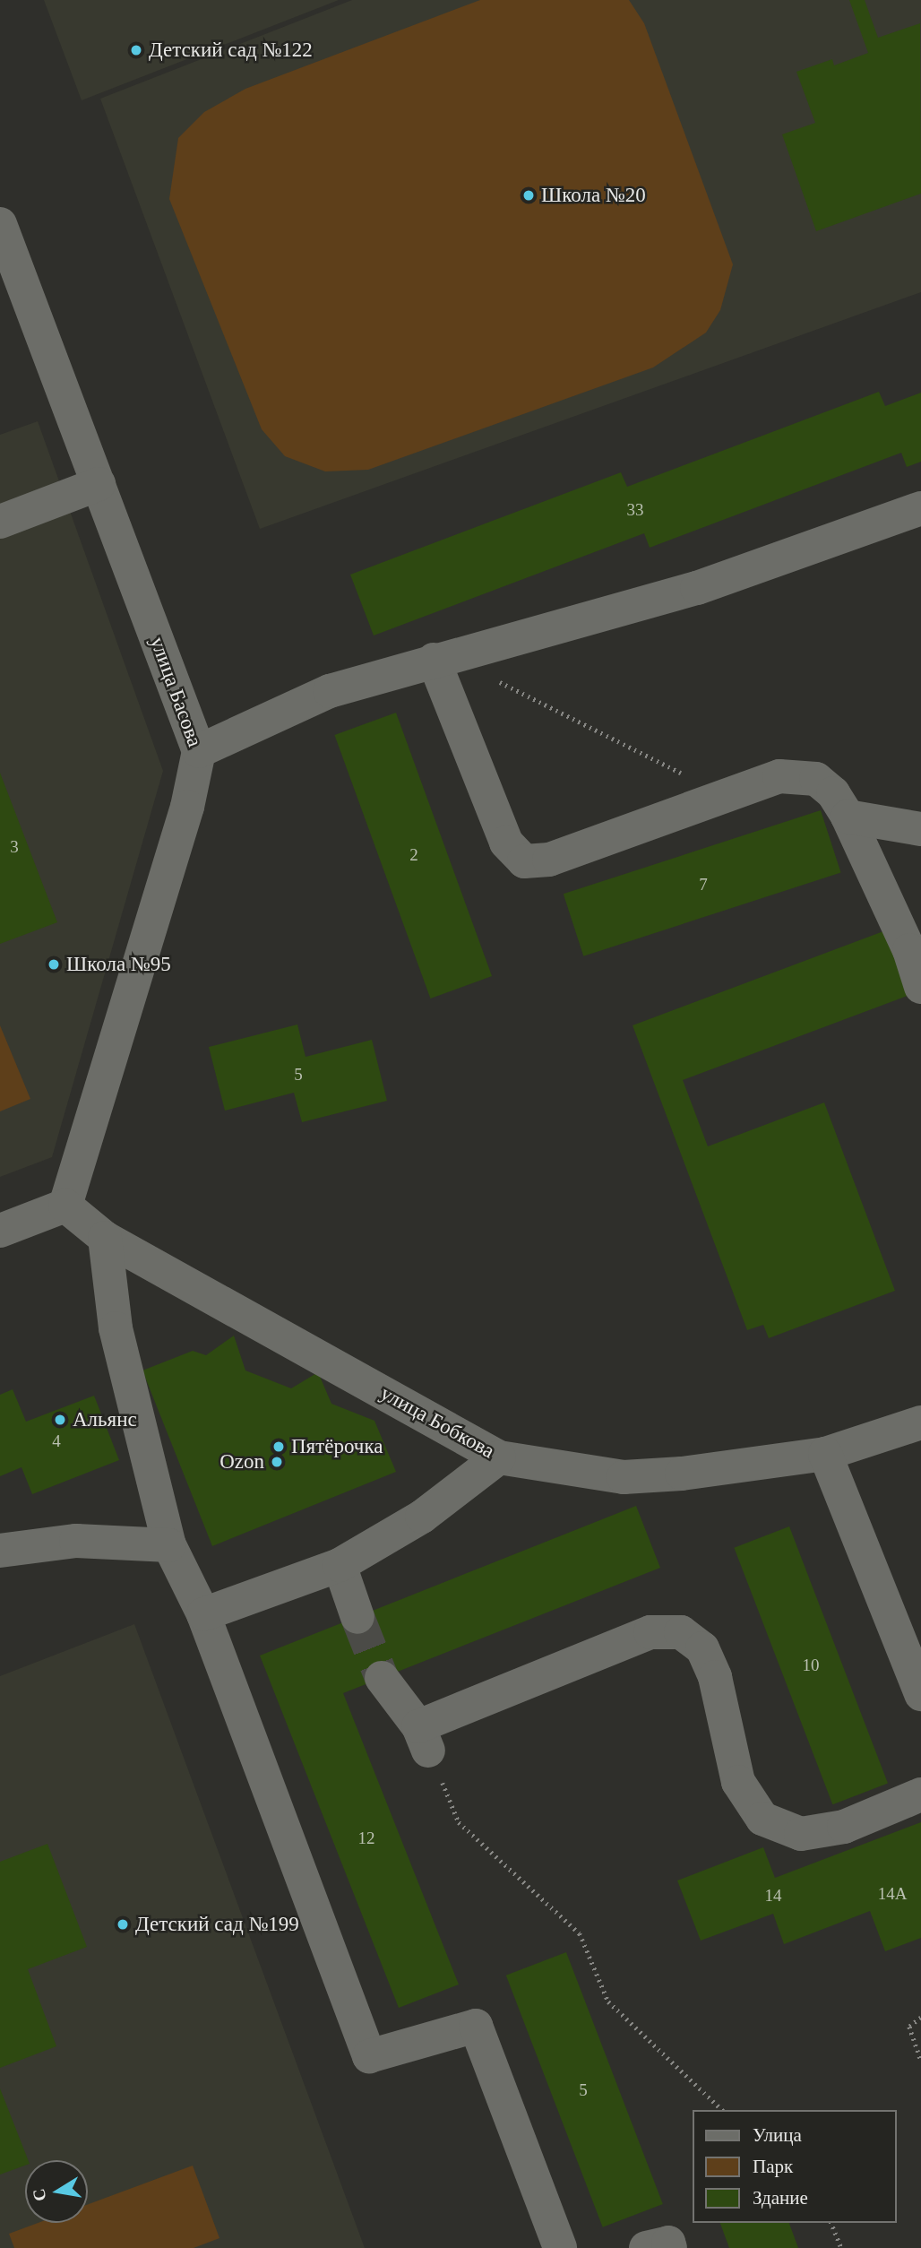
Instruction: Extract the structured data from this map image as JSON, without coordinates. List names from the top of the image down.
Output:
{
  "streets": {
    "street": ["улица Басова", "улица Бобкова"]
  },
  "crossings": [
    ["улица Басова", "улица Бобкова"]
  ],
  "places": [
    "Детский сад №122",
    "Школа №20",
    "Школа №95",
    "Альянс",
    "Пятёрочка",
    "Ozon",
    "Детский сад №199"
  ],
  "house_numbers": [
    "33",
    "3",
    "2",
    "7",
    "5",
    "4",
    "10",
    "12",
    "14А",
    "14",
    "5"
  ],
  "legend": ["Улица", "Парк", "Здание"],
  "north": "left"
}
